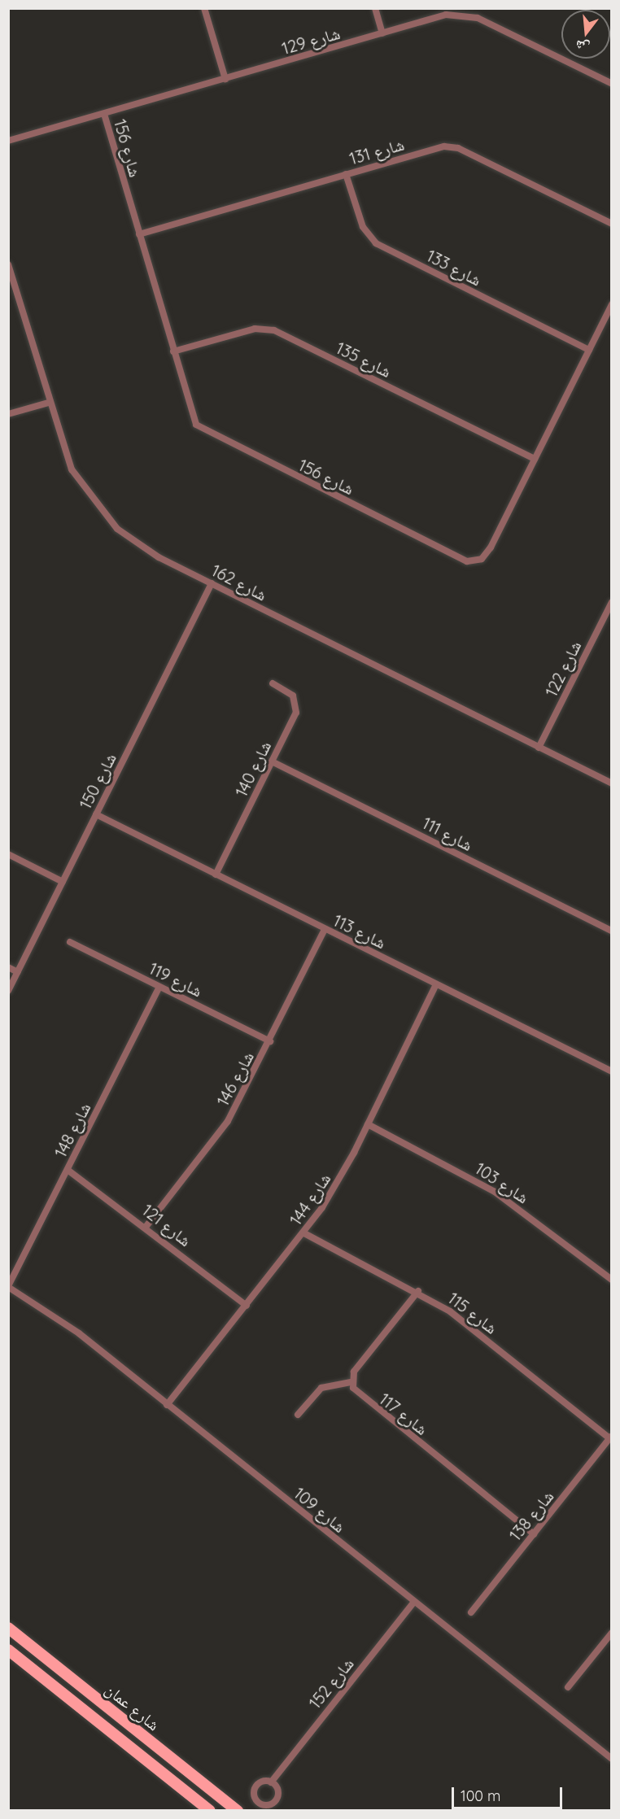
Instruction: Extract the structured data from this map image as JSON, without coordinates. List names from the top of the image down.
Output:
{
  "streets": {
    "main road": ["شارع عمان"],
    "street": [
      "شارع 129",
      "شارع 156",
      "شارع 131",
      "شارع 133",
      "شارع 135",
      "شارع 162",
      "شارع 122",
      "شارع 140",
      "شارع 150",
      "شارع 111",
      "شارع 113",
      "شارع 119",
      "شارع 146",
      "شارع 148",
      "شارع 103",
      "شارع 144",
      "شارع 121",
      "شارع 115",
      "شارع 117",
      "شارع 109",
      "شارع 138",
      "شارع 152"
    ]
  },
  "crossings": [
    ["شارع 129", "شارع 156"],
    ["شارع 156", "شارع 131"],
    ["شارع 156", "شارع 133"],
    ["شارع 156", "شارع 135"],
    ["شارع 131", "شارع 133"],
    ["شارع 162", "شارع 122"],
    ["شارع 162", "شارع 150"],
    ["شارع 140", "شارع 111"],
    ["شارع 140", "شارع 113"],
    ["شارع 150", "شارع 113"],
    ["شارع 113", "شارع 146"],
    ["شارع 113", "شارع 144"],
    ["شارع 119", "شارع 146"],
    ["شارع 119", "شارع 148"],
    ["شارع 146", "شارع 121"],
    ["شارع 148", "شارع 121"],
    ["شارع 148", "شارع 109"],
    ["شارع 103", "شارع 144"],
    ["شارع 144", "شارع 121"],
    ["شارع 144", "شارع 115"],
    ["شارع 144", "شارع 109"],
    ["شارع 115", "شارع 138"],
    ["شارع 117", "شارع 138"],
    ["شارع 109", "شارع 152"]
  ],
  "scale_bar": "100 m",
  "north": "bottom"
}
